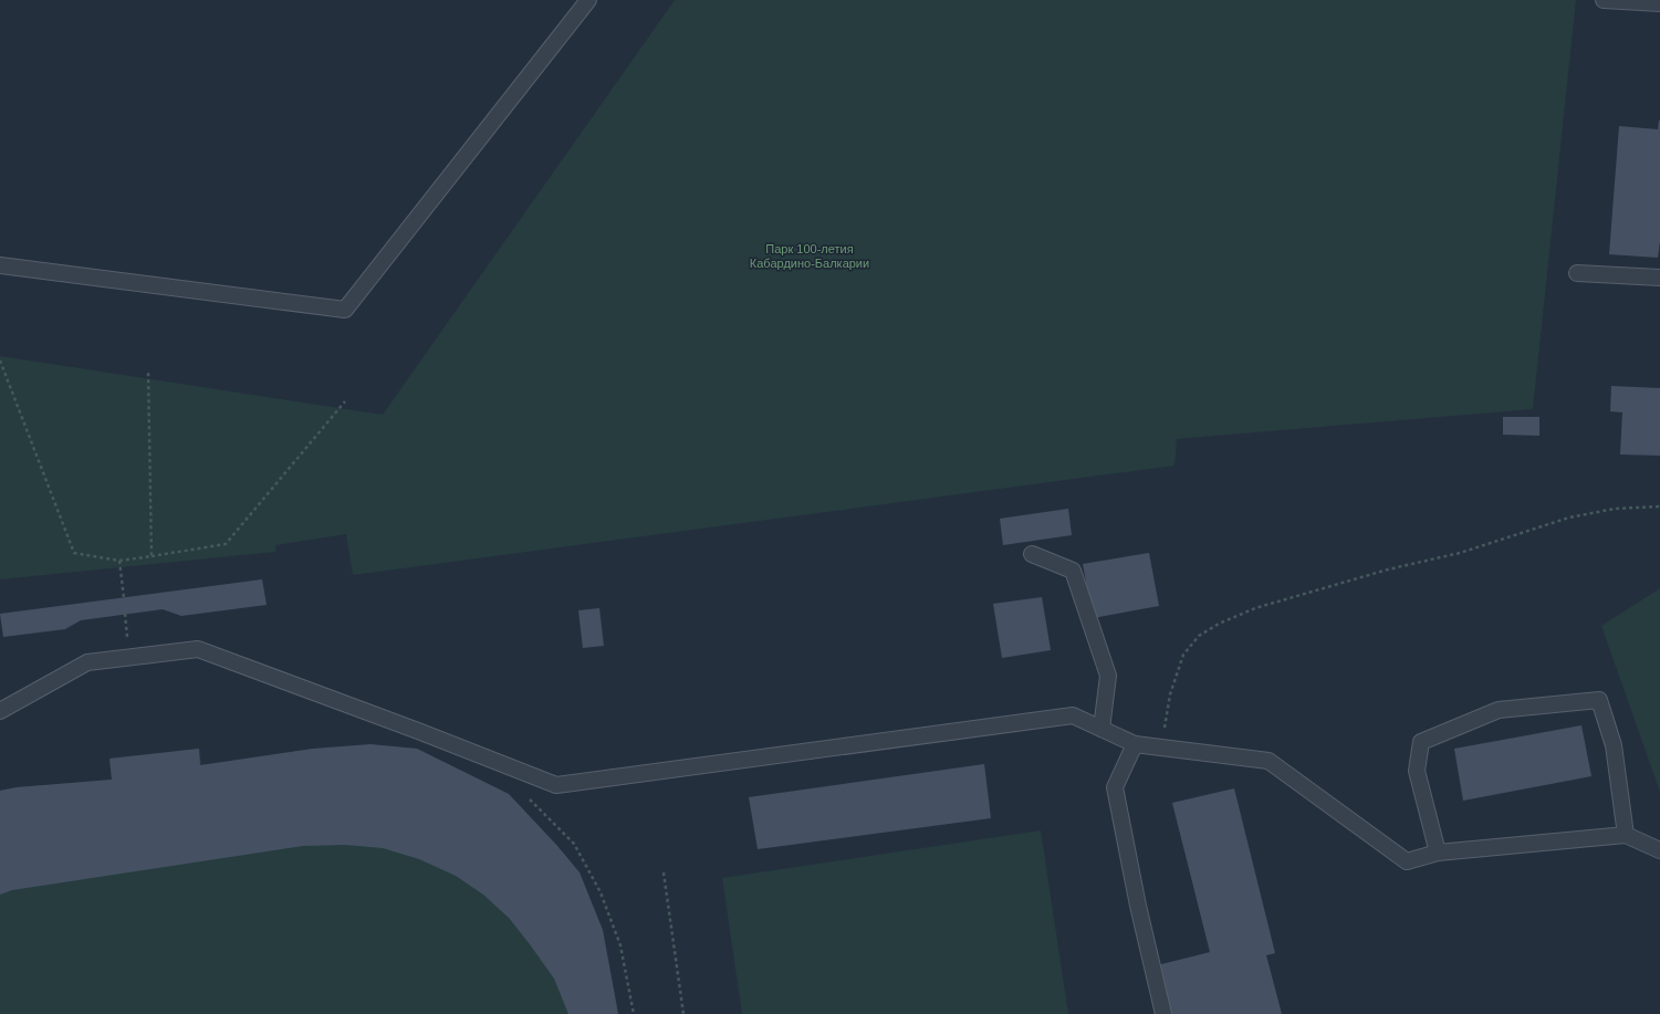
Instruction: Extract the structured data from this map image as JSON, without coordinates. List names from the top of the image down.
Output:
{
  "parks": ["Парк 100-летия Кабардино-Балкарии"]
}
